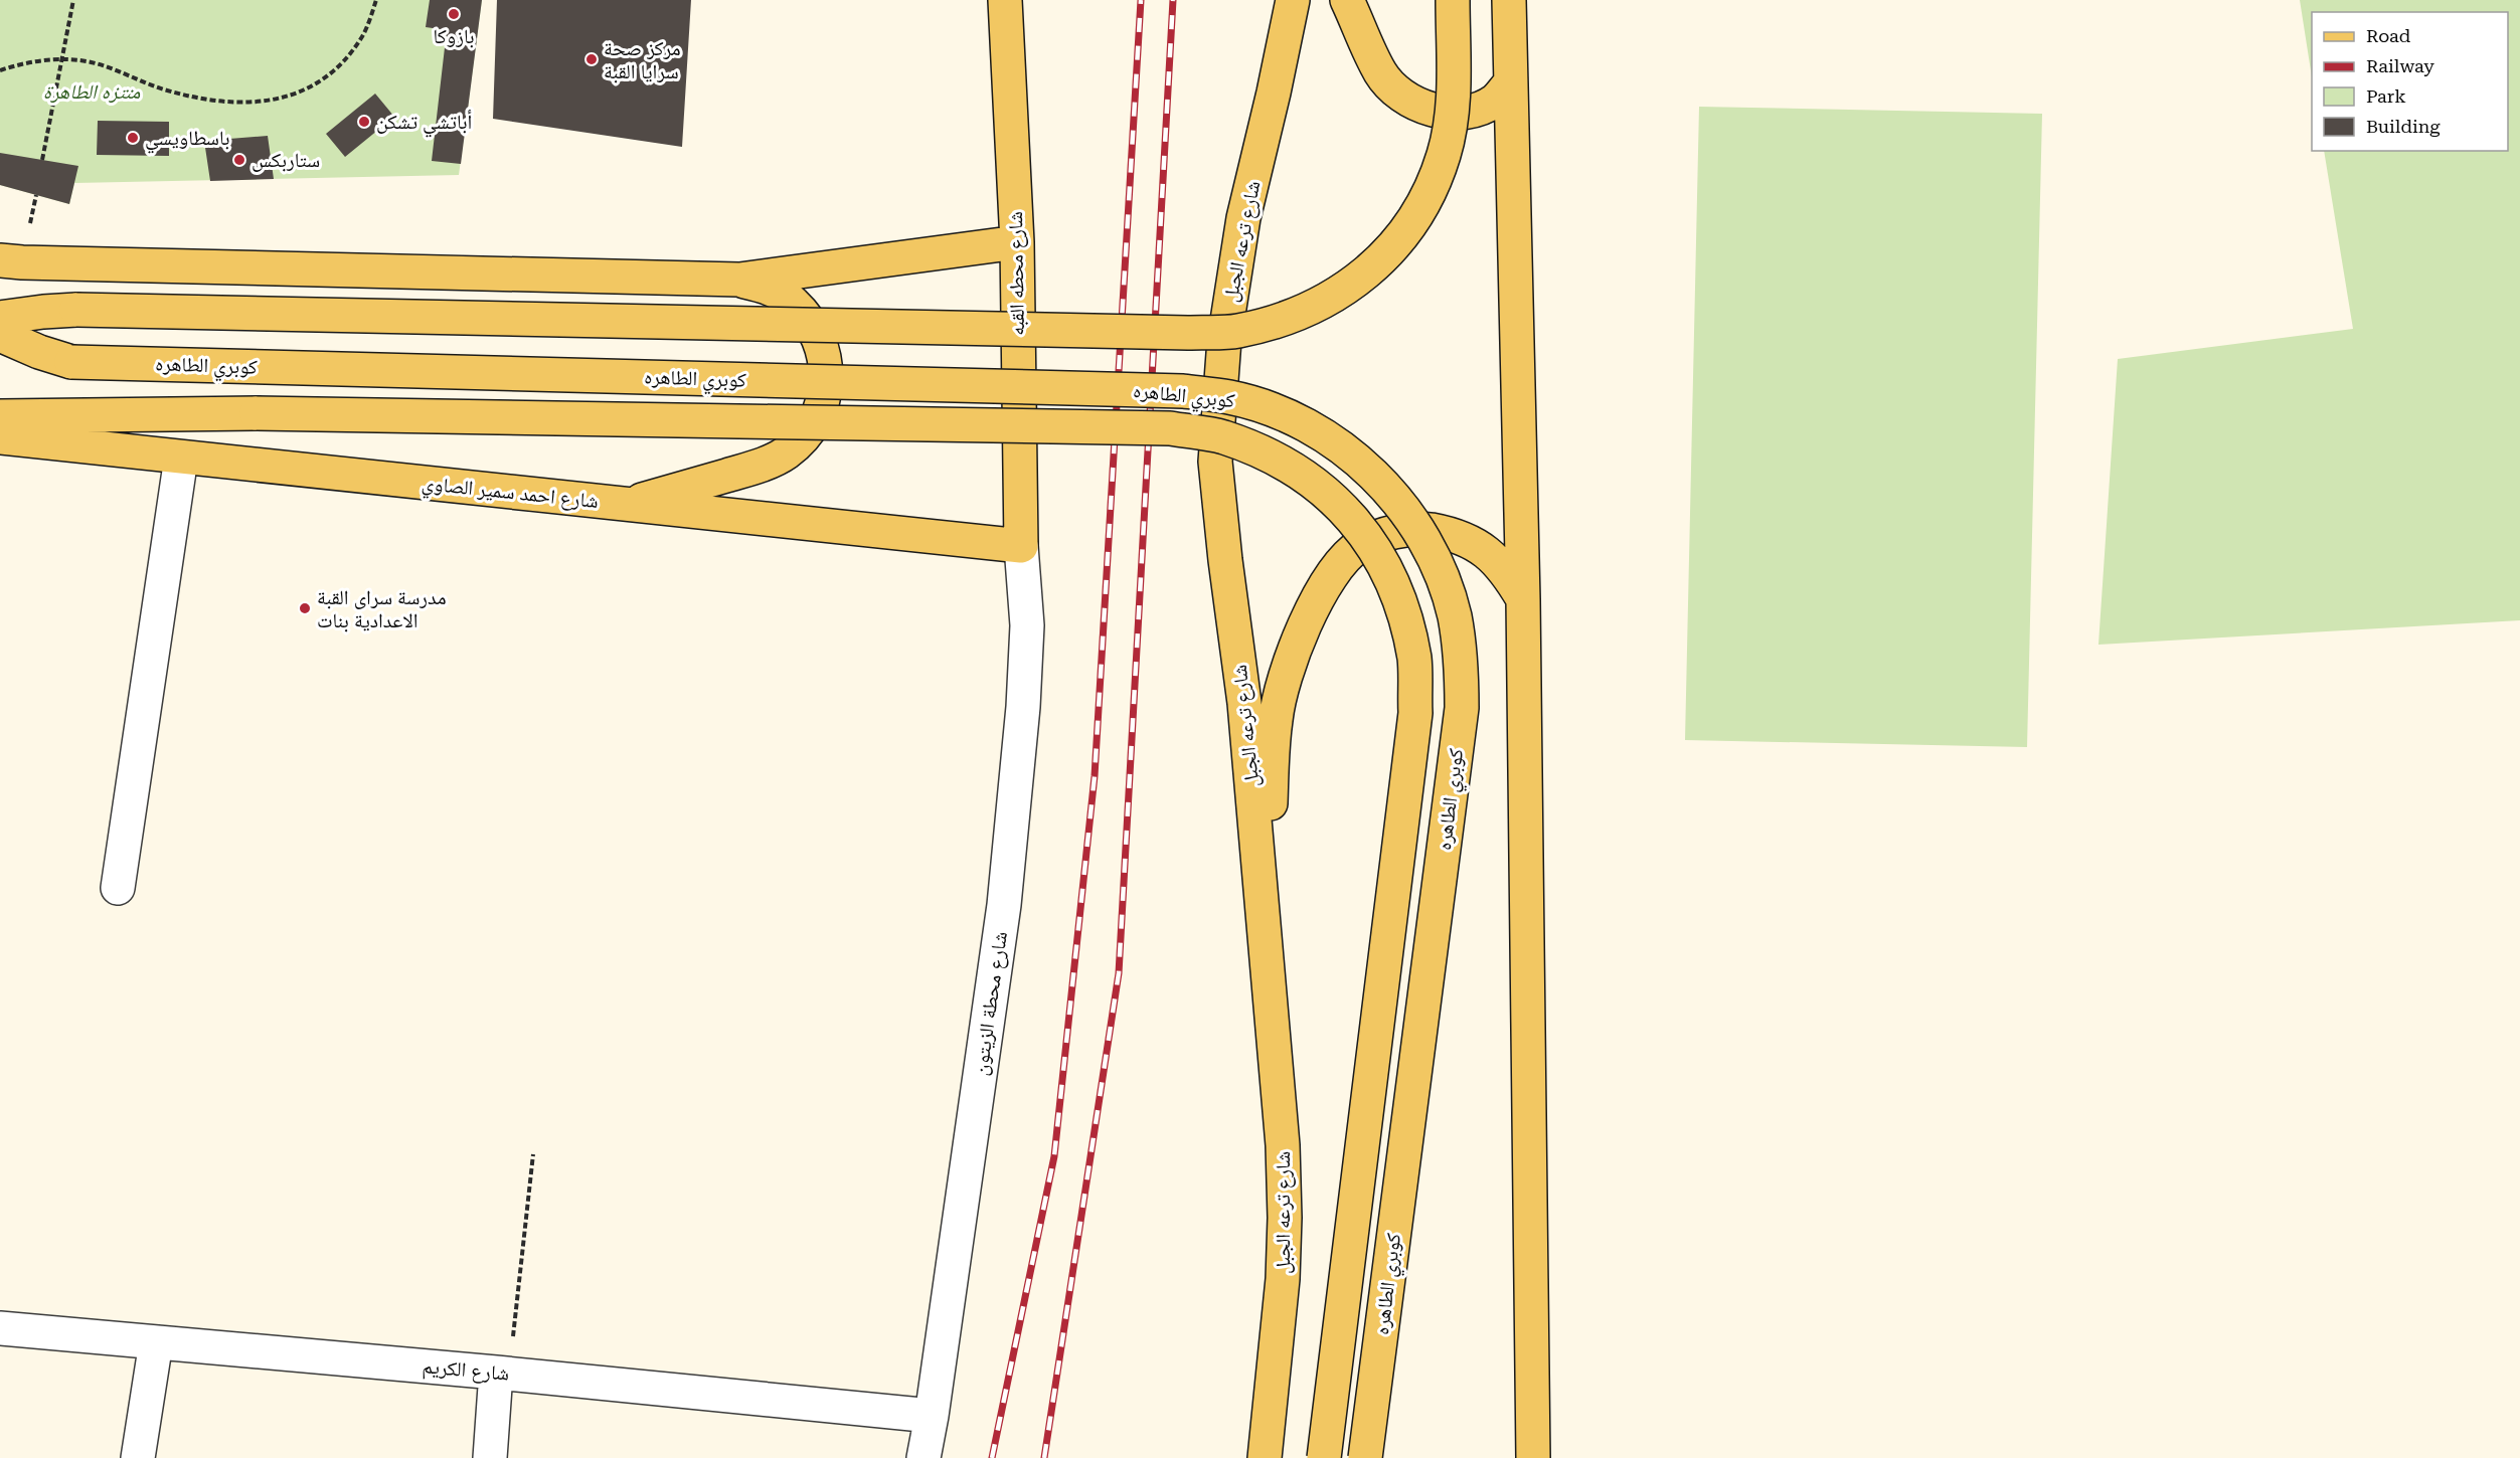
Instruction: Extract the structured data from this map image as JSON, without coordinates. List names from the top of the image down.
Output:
{
  "streets": {
    "main road": [
      "شارع ترعه الجبل",
      "شارع محطه القبه",
      "كوبري الطاهره",
      "شارع احمد سمير الصاوي"
    ],
    "street": ["شارع محطة الزيتون", "شارع الكريم"]
  },
  "crossings": [
    ["شارع محطه القبه", "شارع احمد سمير الصاوي"],
    ["شارع محطه القبه", "شارع محطة الزيتون"],
    ["شارع احمد سمير الصاوي", "شارع محطة الزيتون"],
    ["شارع محطة الزيتون", "شارع الكريم"]
  ],
  "parks": ["منتزه الطاهرة"],
  "places": [
    "بازوكا",
    "مركز صحة سرايا القبة",
    "أباتشي تشكن",
    "باسطاويسي",
    "ستاربكس",
    "مدرسة سراى القبة الاعدادية بنات"
  ],
  "legend": [
    "Road",
    "Railway",
    "Park",
    "Building"
  ]
}
